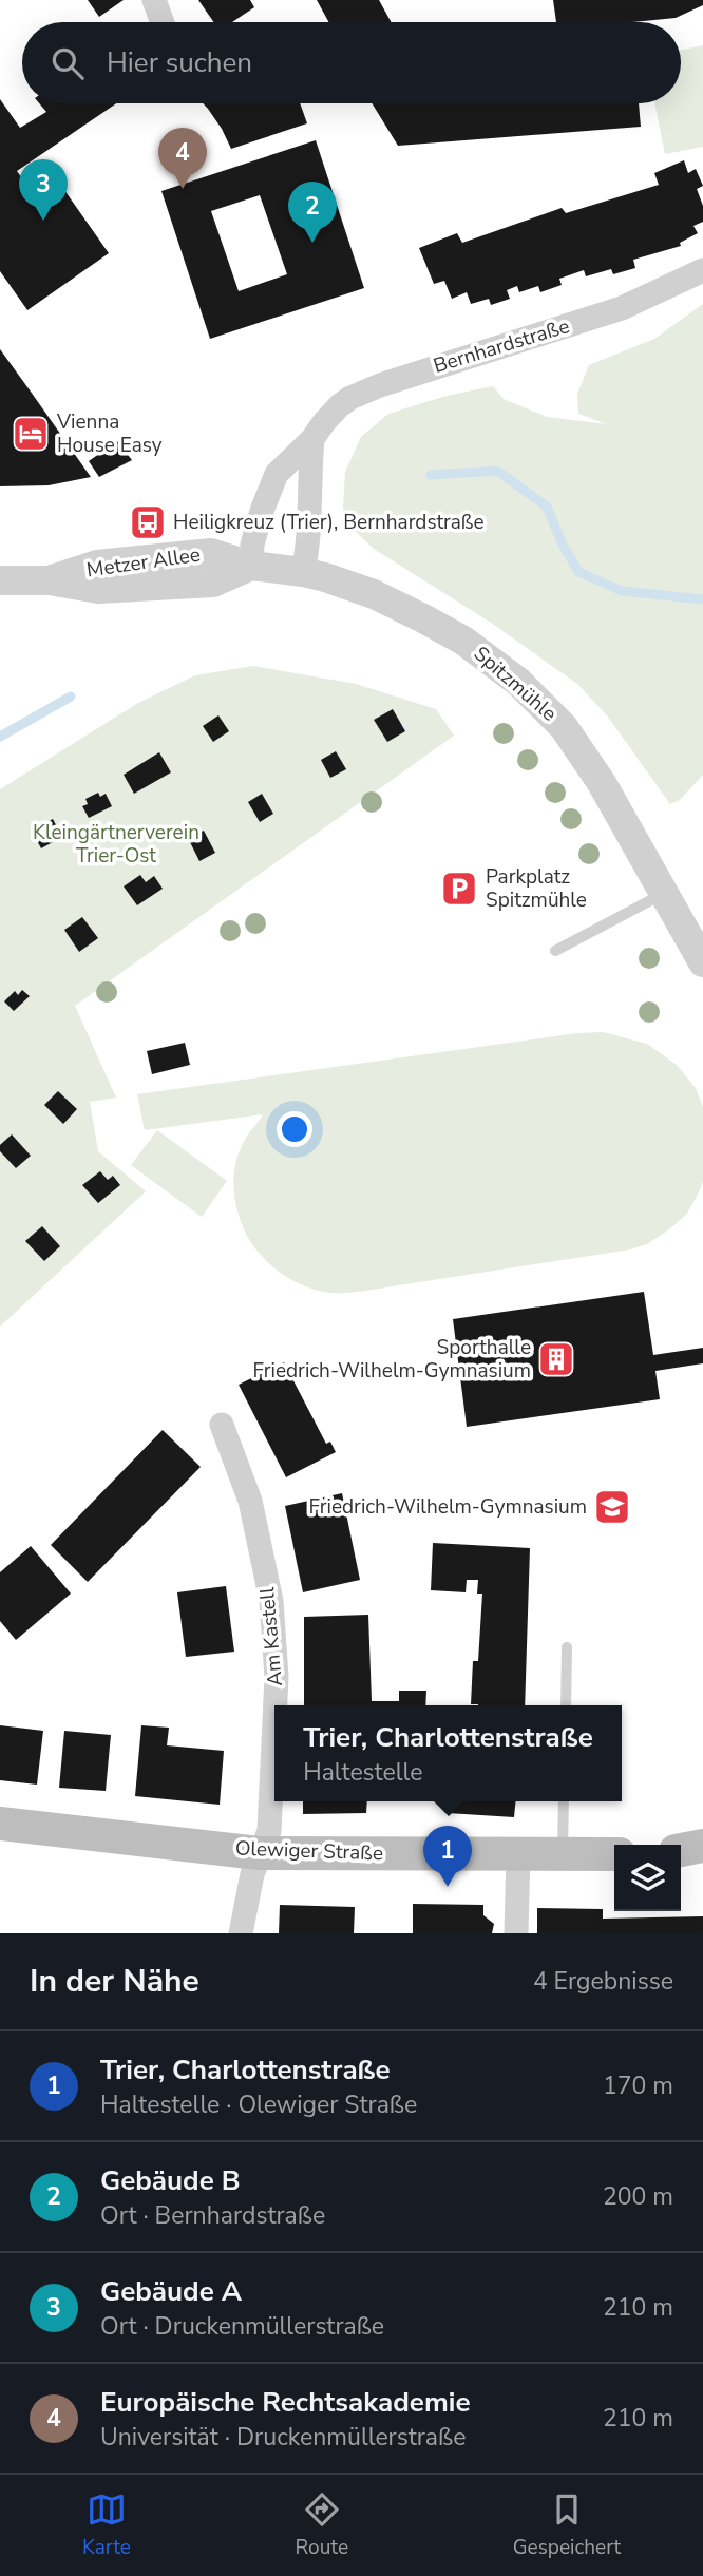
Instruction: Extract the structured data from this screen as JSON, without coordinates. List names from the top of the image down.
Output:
{
  "streets": {
    "main road": ["Olewiger Straße"],
    "street": [
      "Bernhardstraße",
      "Metzer Allee",
      "Spitzmühle",
      "Am Kastell"
    ]
  },
  "crossings": [
    ["Bernhardstraße", "Metzer Allee"],
    ["Bernhardstraße", "Spitzmühle"],
    ["Metzer Allee", "Spitzmühle"],
    ["Am Kastell", "Olewiger Straße"]
  ],
  "parks": ["Kleingärtnerverein Trier-Ost"],
  "places": {
    "hotel": ["Vienna House Easy"],
    "bus stop": ["Heiligkreuz (Trier), Bernhardstraße"],
    "parking": ["Parkplatz Spitzmühle"],
    "building": ["Sporthalle Friedrich-Wilhelm-Gymnasium"],
    "school or university": ["Friedrich-Wilhelm-Gymnasium"]
  },
  "page": {
    "search": "Hier suchen",
    "pins": [
      "4",
      "3",
      "2",
      "1"
    ],
    "popup": ["Trier, Charlottenstraße", "Haltestelle"],
    "heading": ["In der Nähe", "4 Ergebnisse"],
    "list": [
      {
        "mark": "1",
        "name": "Trier, Charlottenstraße",
        "note": "Haltestelle · Olewiger Straße",
        "value": "170 m"
      },
      {
        "mark": "2",
        "name": "Gebäude B",
        "note": "Ort · Bernhardstraße",
        "value": "200 m"
      },
      {
        "mark": "3",
        "name": "Gebäude A",
        "note": "Ort · Druckenmüllerstraße",
        "value": "210 m"
      },
      {
        "mark": "4",
        "name": "Europäische Rechtsakademie",
        "note": "Universität · Druckenmüllerstraße",
        "value": "210 m"
      }
    ],
    "nav": ["Karte", "Route", "Gespeichert"]
  }
}
